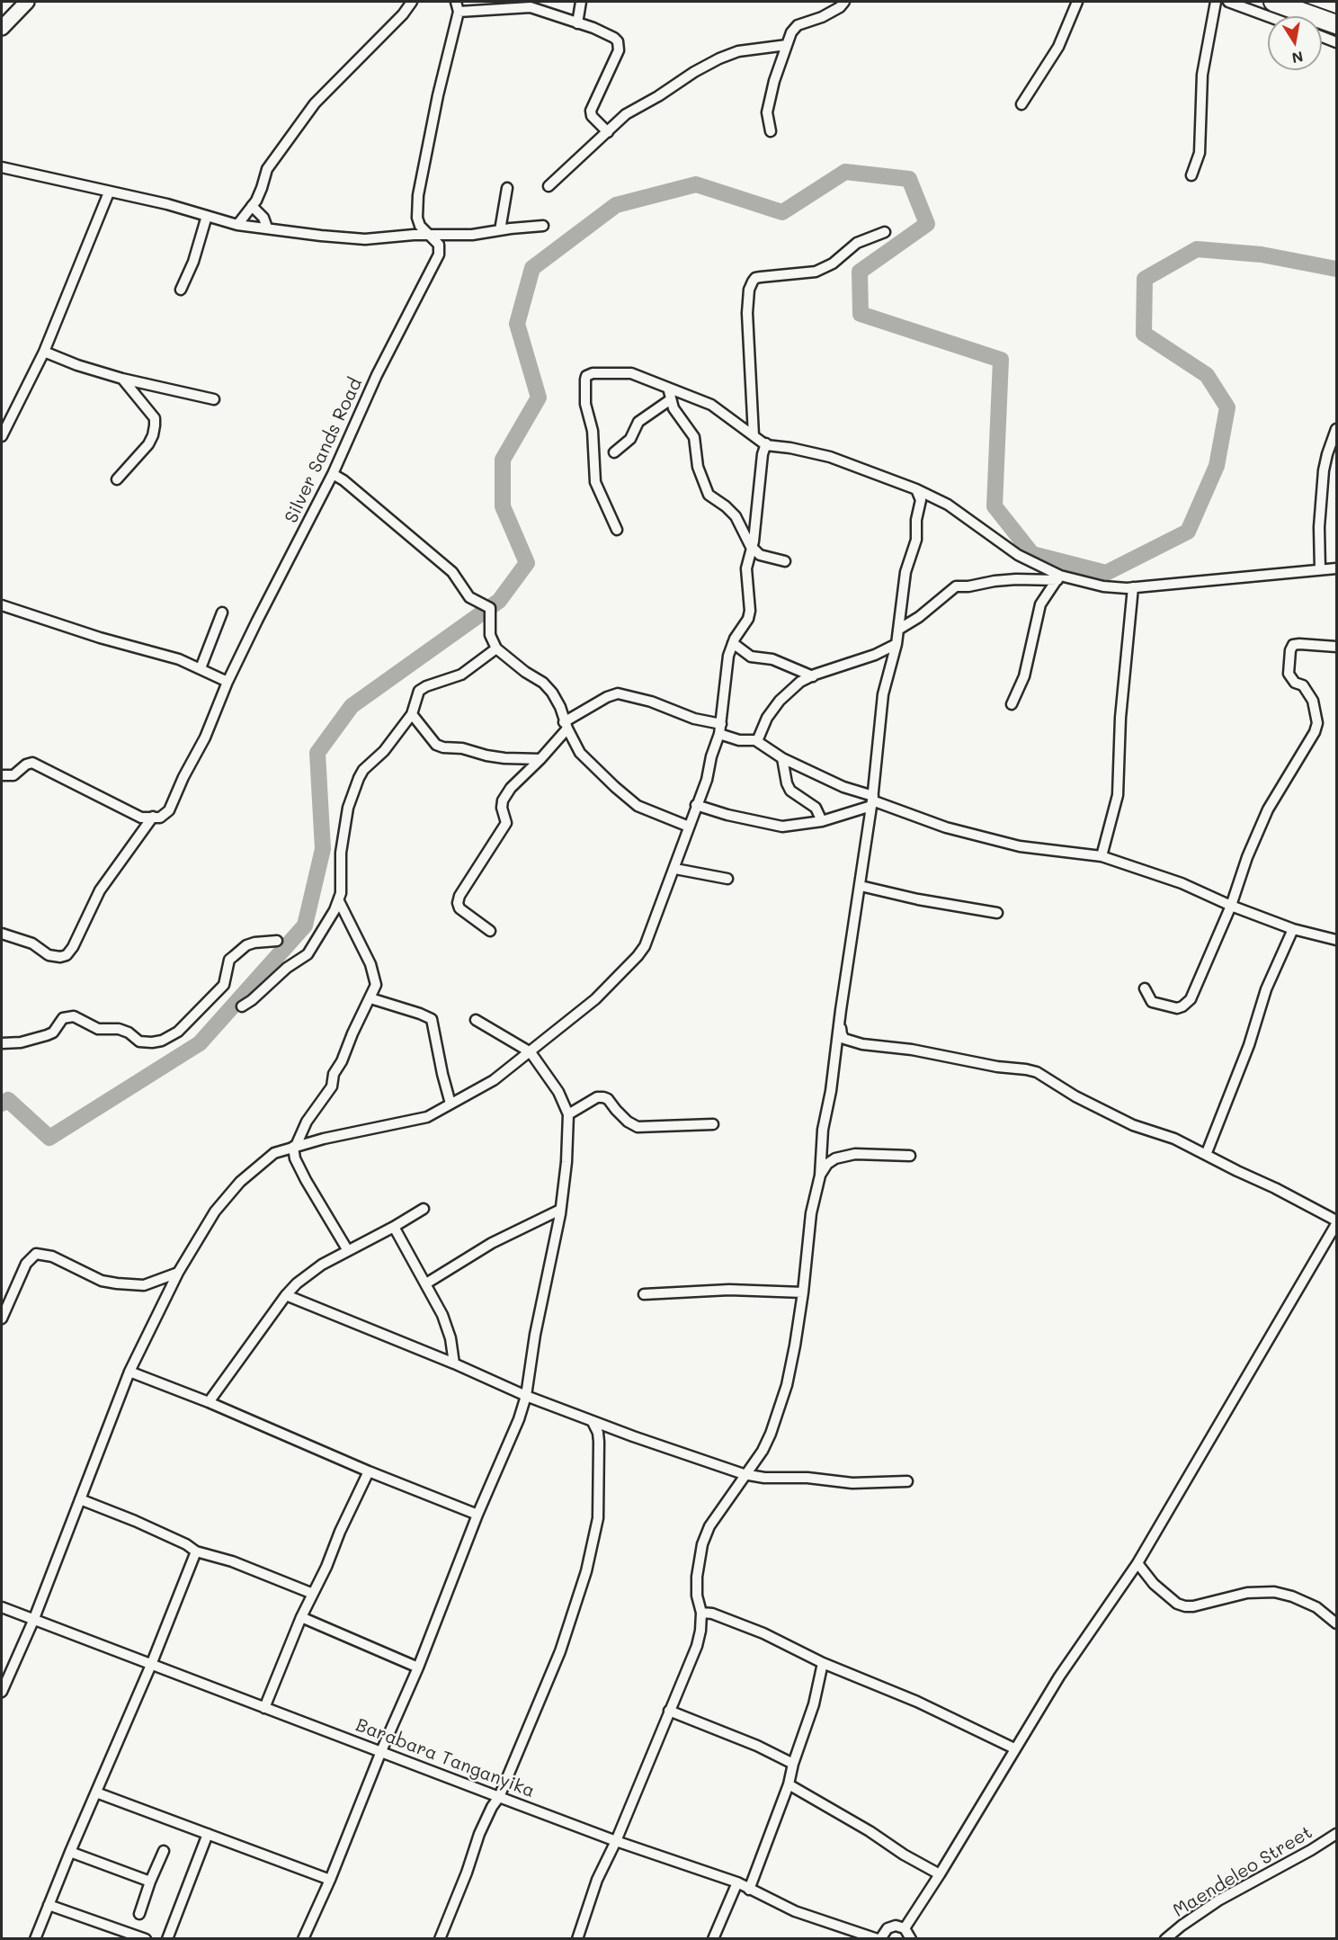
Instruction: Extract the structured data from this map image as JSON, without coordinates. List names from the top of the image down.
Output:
{
  "streets": {
    "street": ["Silver Sands Road", "Barabara Tanganyika", "Maendeleo Street"]
  },
  "north": "bottom"
}
